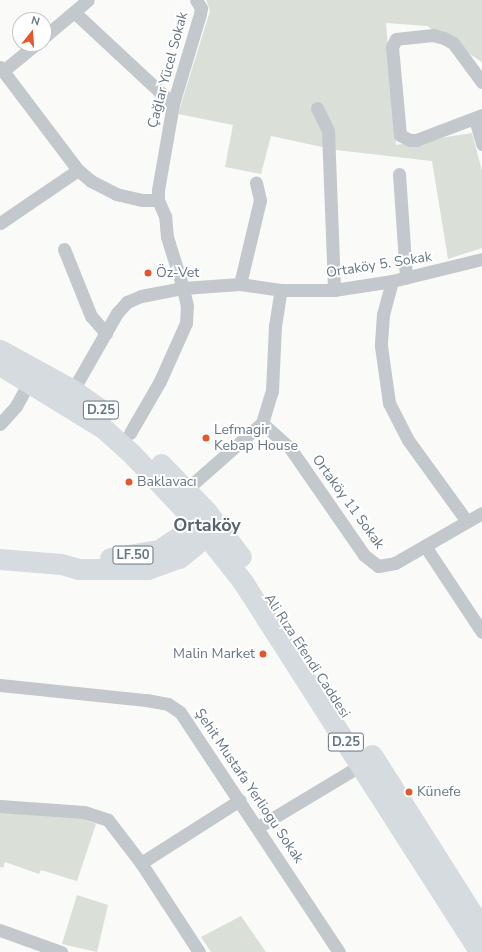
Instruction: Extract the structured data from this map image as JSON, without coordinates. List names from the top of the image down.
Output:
{
  "streets": {
    "main road": ["D.25", "LF.50", "Ali Rıza Efendi Caddesi"],
    "street": [
      "Çağlar Yücel Sokak",
      "Ortaköy 5. Sokak",
      "Ortaköy 11 Sokak",
      "Şehit Mustafa Yerliogu Sokak"
    ]
  },
  "crossings": [
    ["Ortaköy 5. Sokak", "D.25"],
    ["D.25", "Ali Rıza Efendi Caddesi"],
    ["LF.50", "Ali Rıza Efendi Caddesi"]
  ],
  "districts": ["Ortaköy"],
  "places": [
    "Öz-Vet",
    "Lefmagir Kebap House",
    "Baklavacı",
    "Malin Market",
    "Künefe"
  ],
  "north": "top"
}
